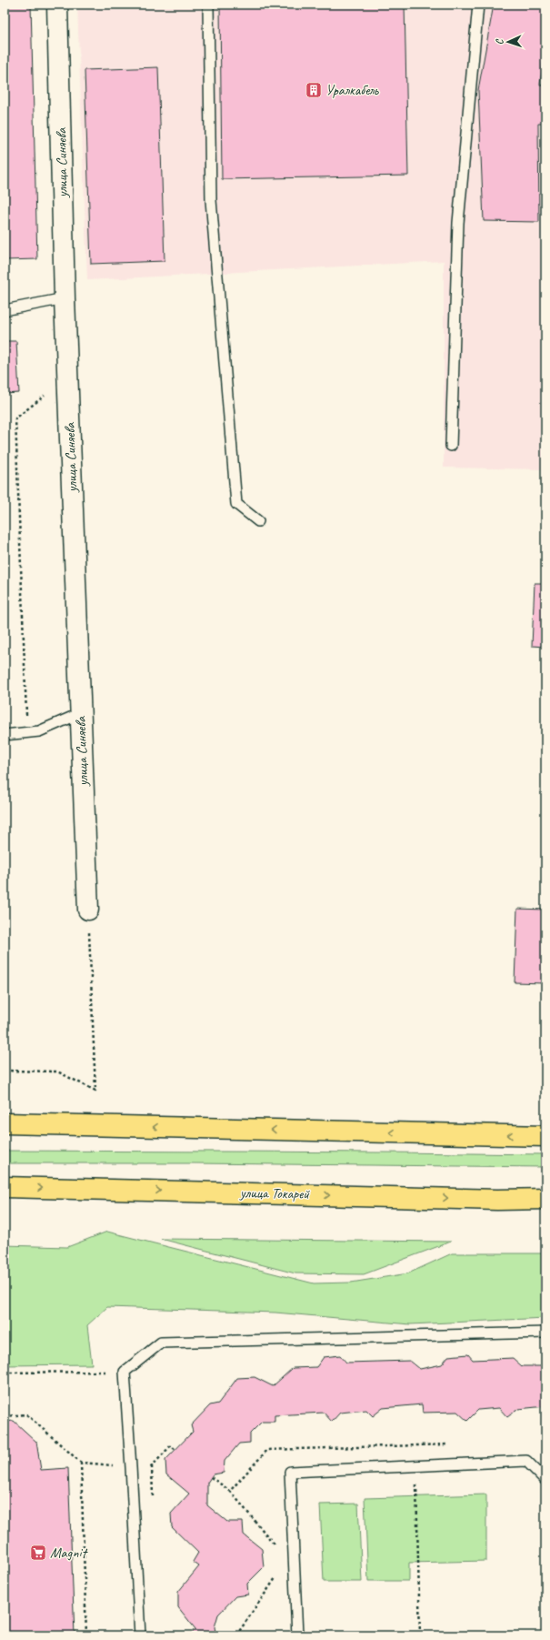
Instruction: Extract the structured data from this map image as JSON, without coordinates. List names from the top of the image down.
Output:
{
  "streets": {
    "main road": ["улица Токарей"],
    "street": ["улица Синяева"]
  },
  "places": {
    "building": ["Уралкабель"],
    "supermarket": ["Magnit"]
  },
  "north": "left"
}
